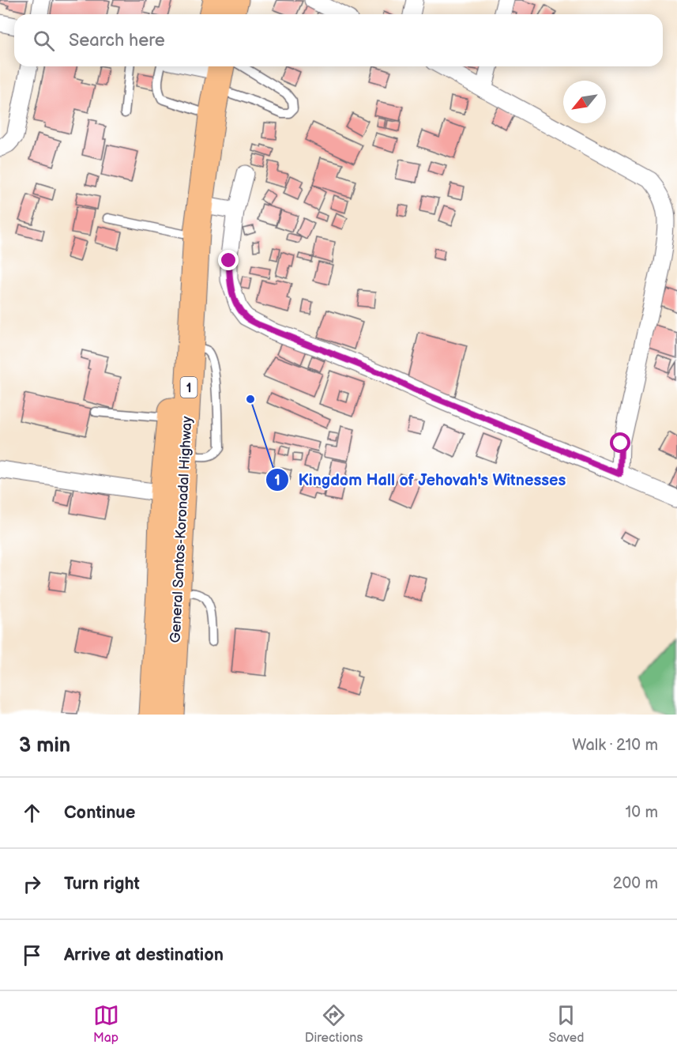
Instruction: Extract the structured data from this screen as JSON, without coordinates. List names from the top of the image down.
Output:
{
  "streets": {
    "highway": ["1", "General Santos-Koronadal Highway"]
  },
  "places": ["Kingdom Hall of Jehovah's Witnesses"],
  "north": "bottom left",
  "page": {
    "search": "Search here",
    "heading": ["3 min", "Walk · 210 m"],
    "list": [
      ["Continue", "10 m"],
      ["Turn right", "200 m"],
      "Arrive at destination"
    ],
    "nav": ["Map", "Directions", "Saved"]
  }
}
